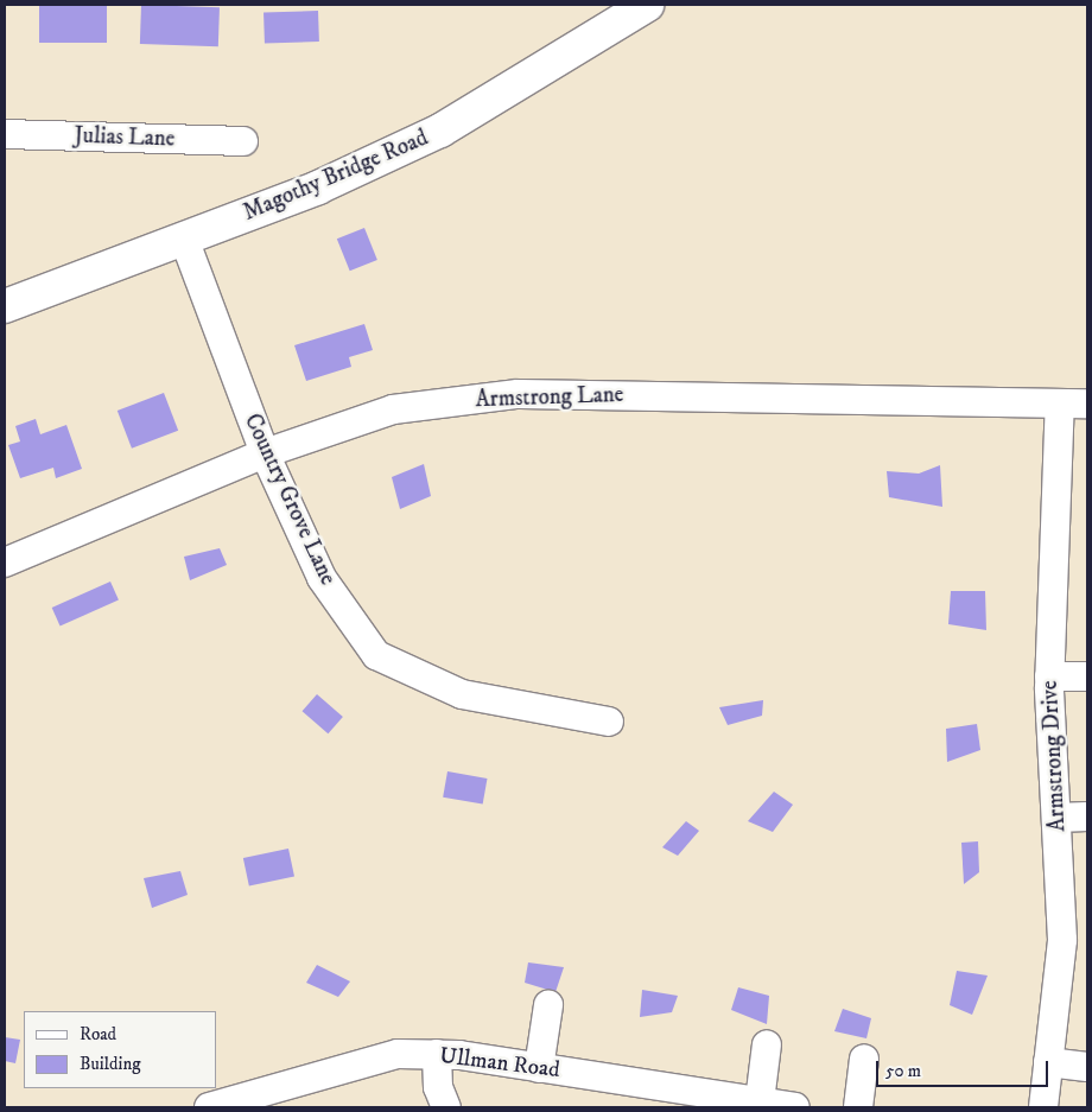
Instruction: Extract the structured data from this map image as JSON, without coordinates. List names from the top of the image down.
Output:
{
  "streets": {
    "main road": ["Magothy Bridge Road"],
    "street": [
      "Julias Lane",
      "Armstrong Lane",
      "Country Grove Lane",
      "Armstrong Drive",
      "Ullman Road"
    ]
  },
  "crossings": [
    ["Magothy Bridge Road", "Country Grove Lane"],
    ["Armstrong Lane", "Country Grove Lane"],
    ["Armstrong Lane", "Armstrong Drive"]
  ],
  "legend": ["Road", "Building"],
  "scale_bar": "50 m"
}
